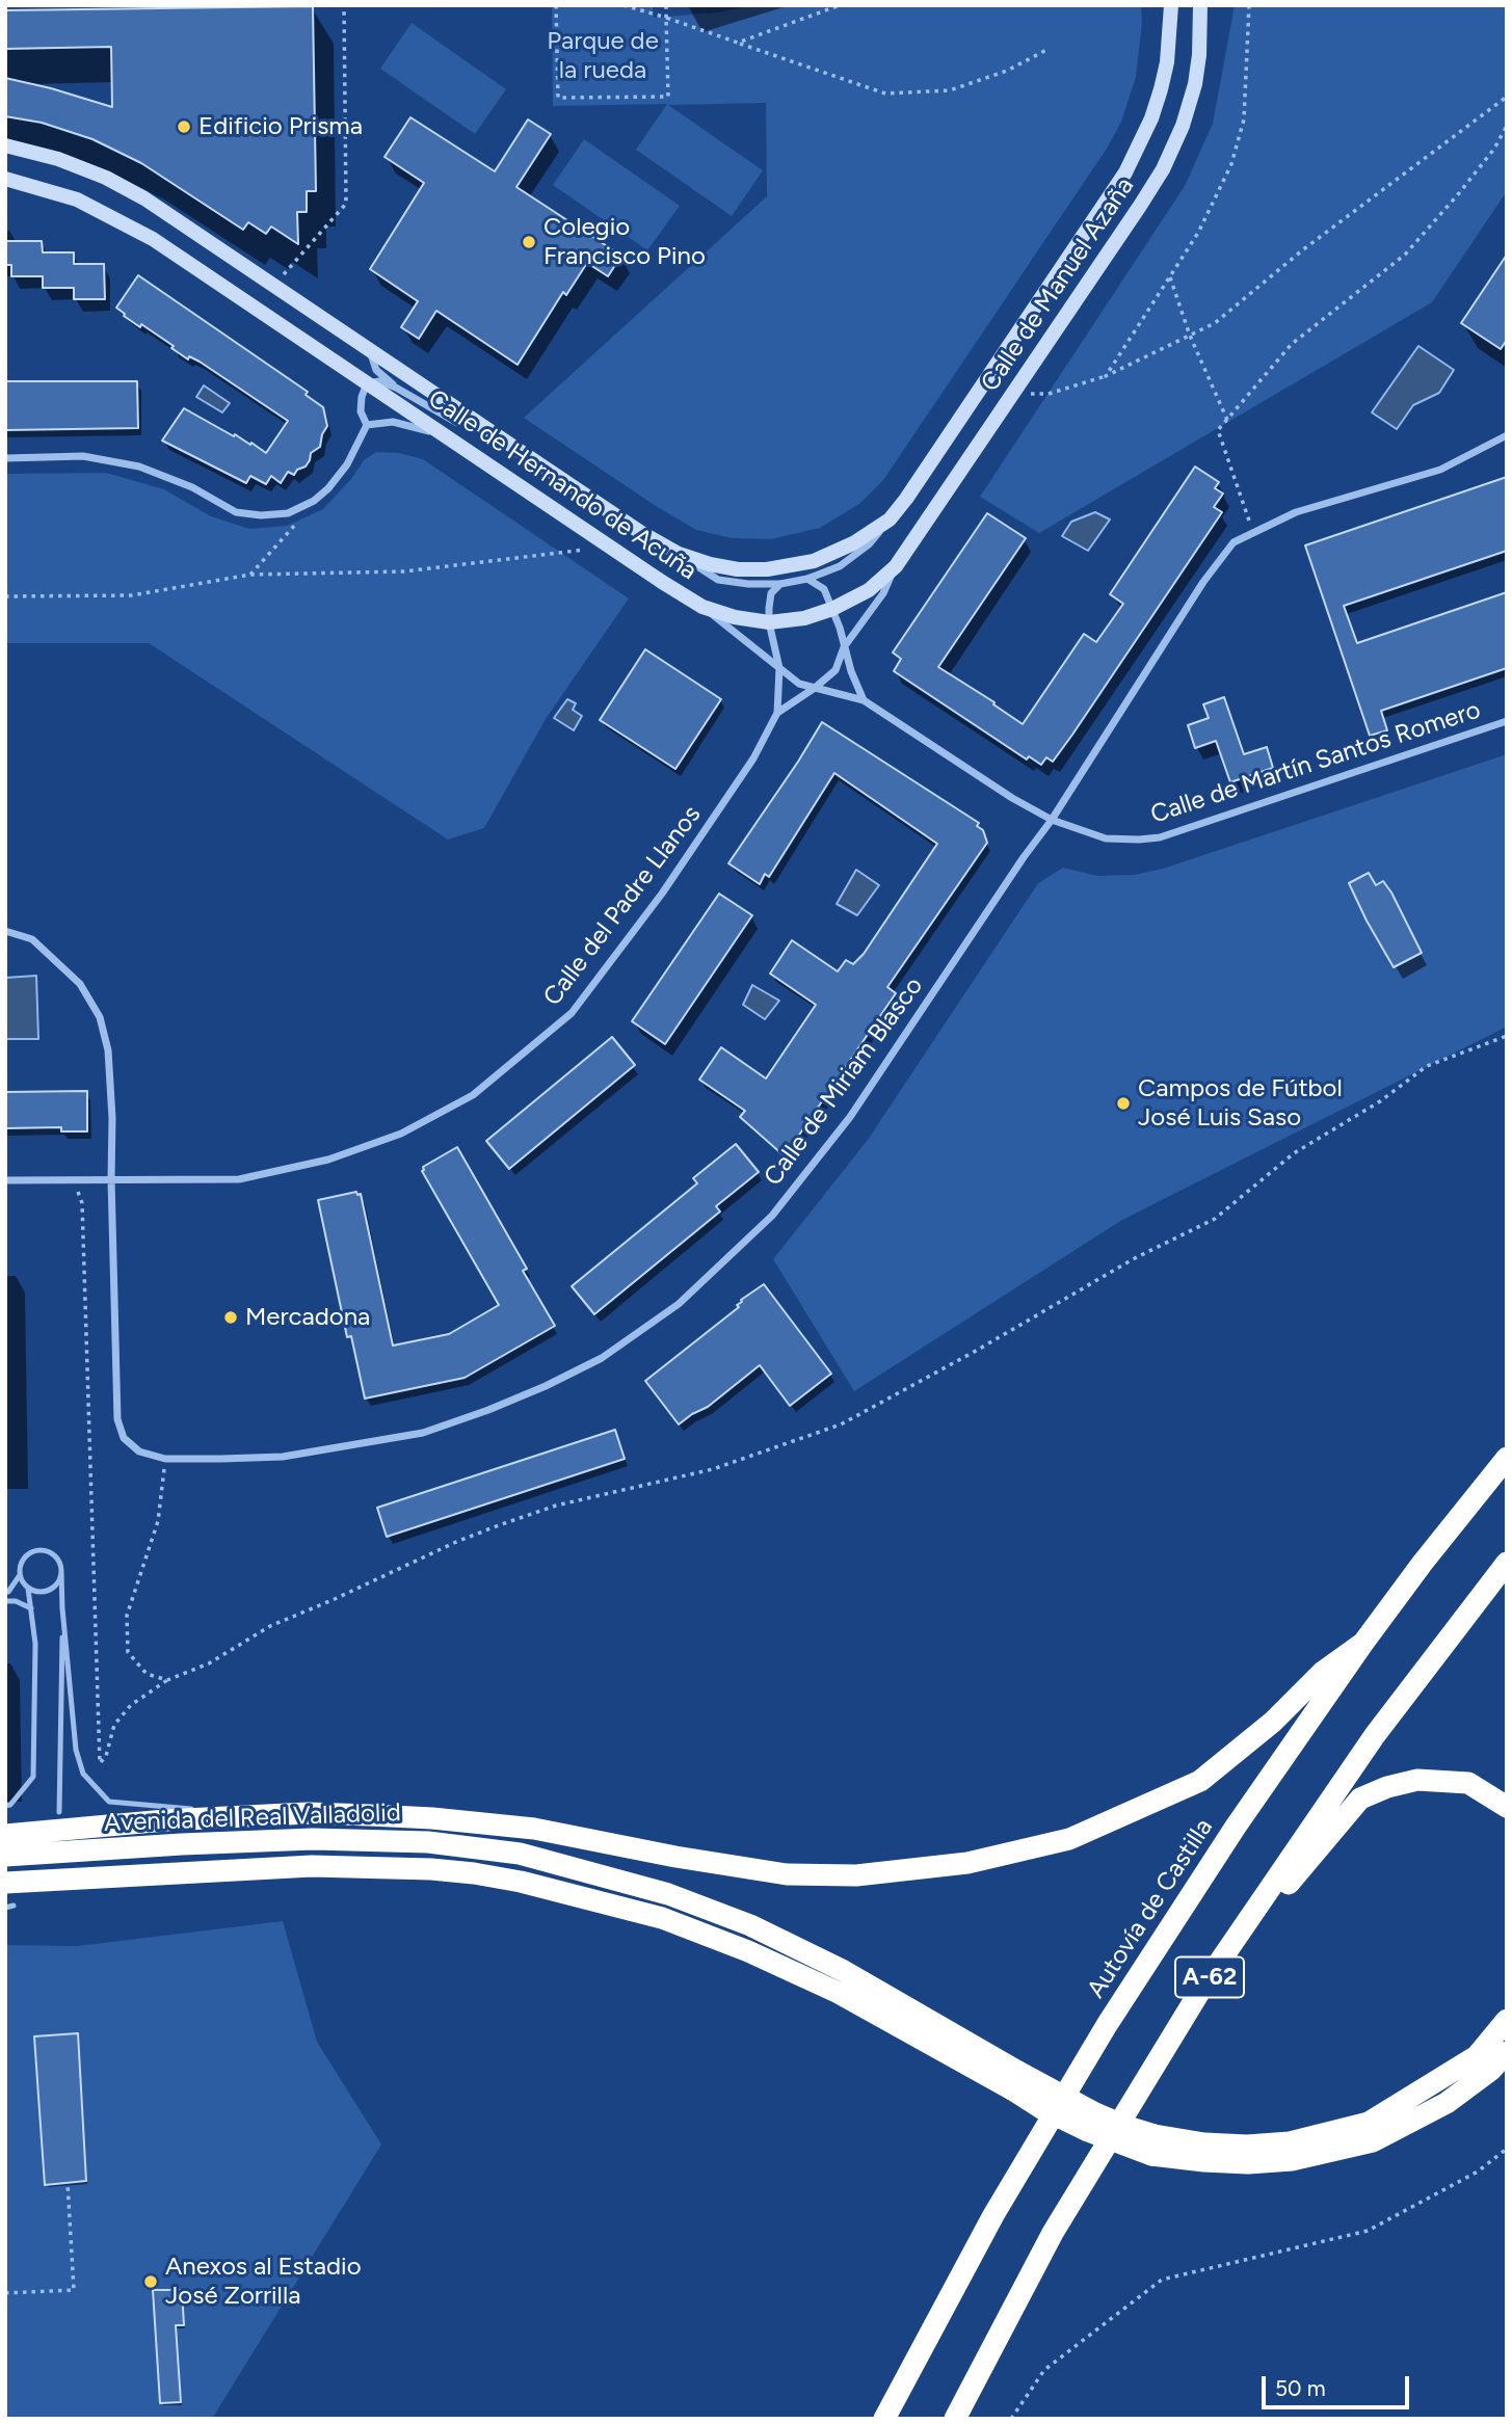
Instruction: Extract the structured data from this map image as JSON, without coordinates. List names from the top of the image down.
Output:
{
  "streets": {
    "highway": ["Avenida del Real Valladolid", "Autovía de Castilla", "A-62"],
    "street": [
      "Calle de Manuel Azaña",
      "Calle de Hernando de Acuña",
      "Calle de Martín Santos Romero",
      "Calle del Padre Llanos",
      "Calle de Miriam Blasco"
    ]
  },
  "crossings": [
    ["Calle de Manuel Azaña", "Calle de Hernando de Acuña"],
    ["Calle de Manuel Azaña", "Calle del Padre Llanos"],
    ["Calle de Hernando de Acuña", "Calle de Martín Santos Romero"],
    ["Calle de Hernando de Acuña", "Calle del Padre Llanos"],
    ["Calle de Hernando de Acuña", "Calle de Miriam Blasco"],
    ["Calle de Martín Santos Romero", "Calle de Miriam Blasco"],
    ["Calle del Padre Llanos", "Calle de Miriam Blasco"]
  ],
  "parks": ["Parque de la rueda"],
  "places": [
    "Edificio Prisma",
    "Colegio Francisco Pino",
    "Campos de Fútbol José Luis Saso",
    "Mercadona",
    "Anexos al Estadio José Zorrilla"
  ],
  "scale_bar": "50 m"
}
